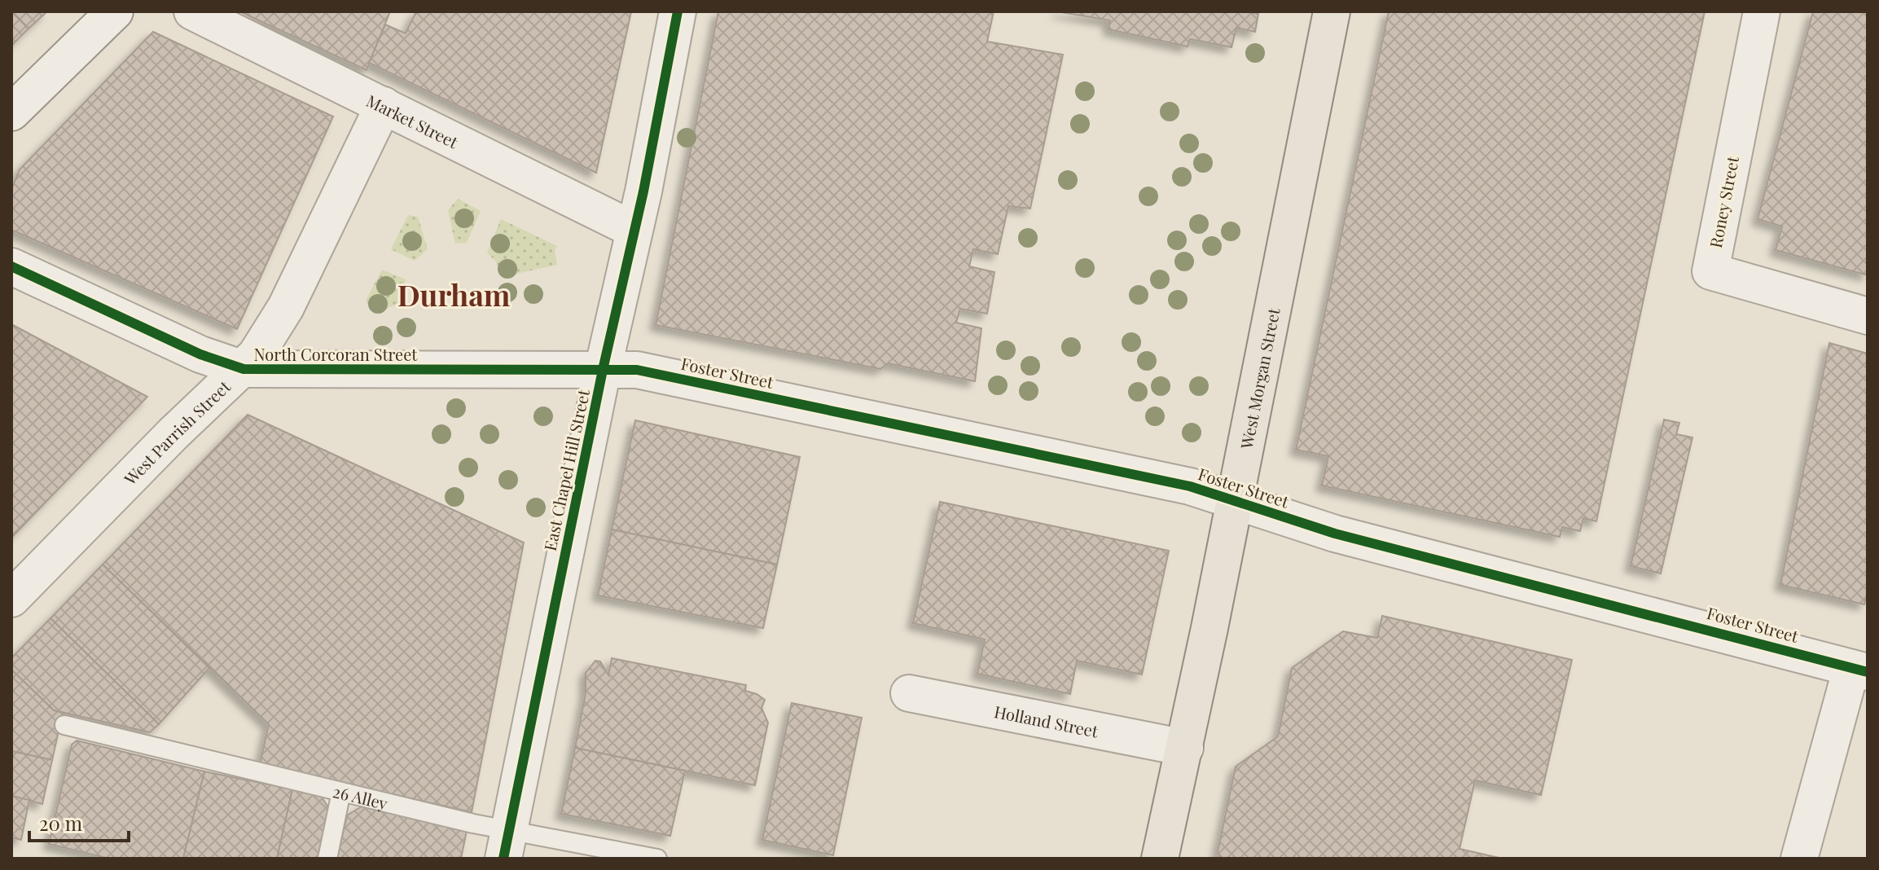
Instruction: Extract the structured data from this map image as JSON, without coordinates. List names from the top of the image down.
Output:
{
  "streets": {
    "main road": ["West Morgan Street"],
    "street": [
      "Market Street",
      "Roney Street",
      "North Corcoran Street",
      "Foster Street",
      "West Parrish Street",
      "East Chapel Hill Street",
      "Holland Street"
    ],
    "lane": ["26 Alley"]
  },
  "crossings": [
    ["Market Street", "West Parrish Street"],
    ["Market Street", "East Chapel Hill Street"],
    ["North Corcoran Street", "Foster Street"],
    ["North Corcoran Street", "West Parrish Street"],
    ["North Corcoran Street", "East Chapel Hill Street"],
    ["Foster Street", "West Morgan Street"],
    ["Foster Street", "East Chapel Hill Street"],
    ["West Morgan Street", "Holland Street"],
    ["East Chapel Hill Street", "26 Alley"]
  ],
  "districts": ["Durham"],
  "scale_bar": "20 m"
}
